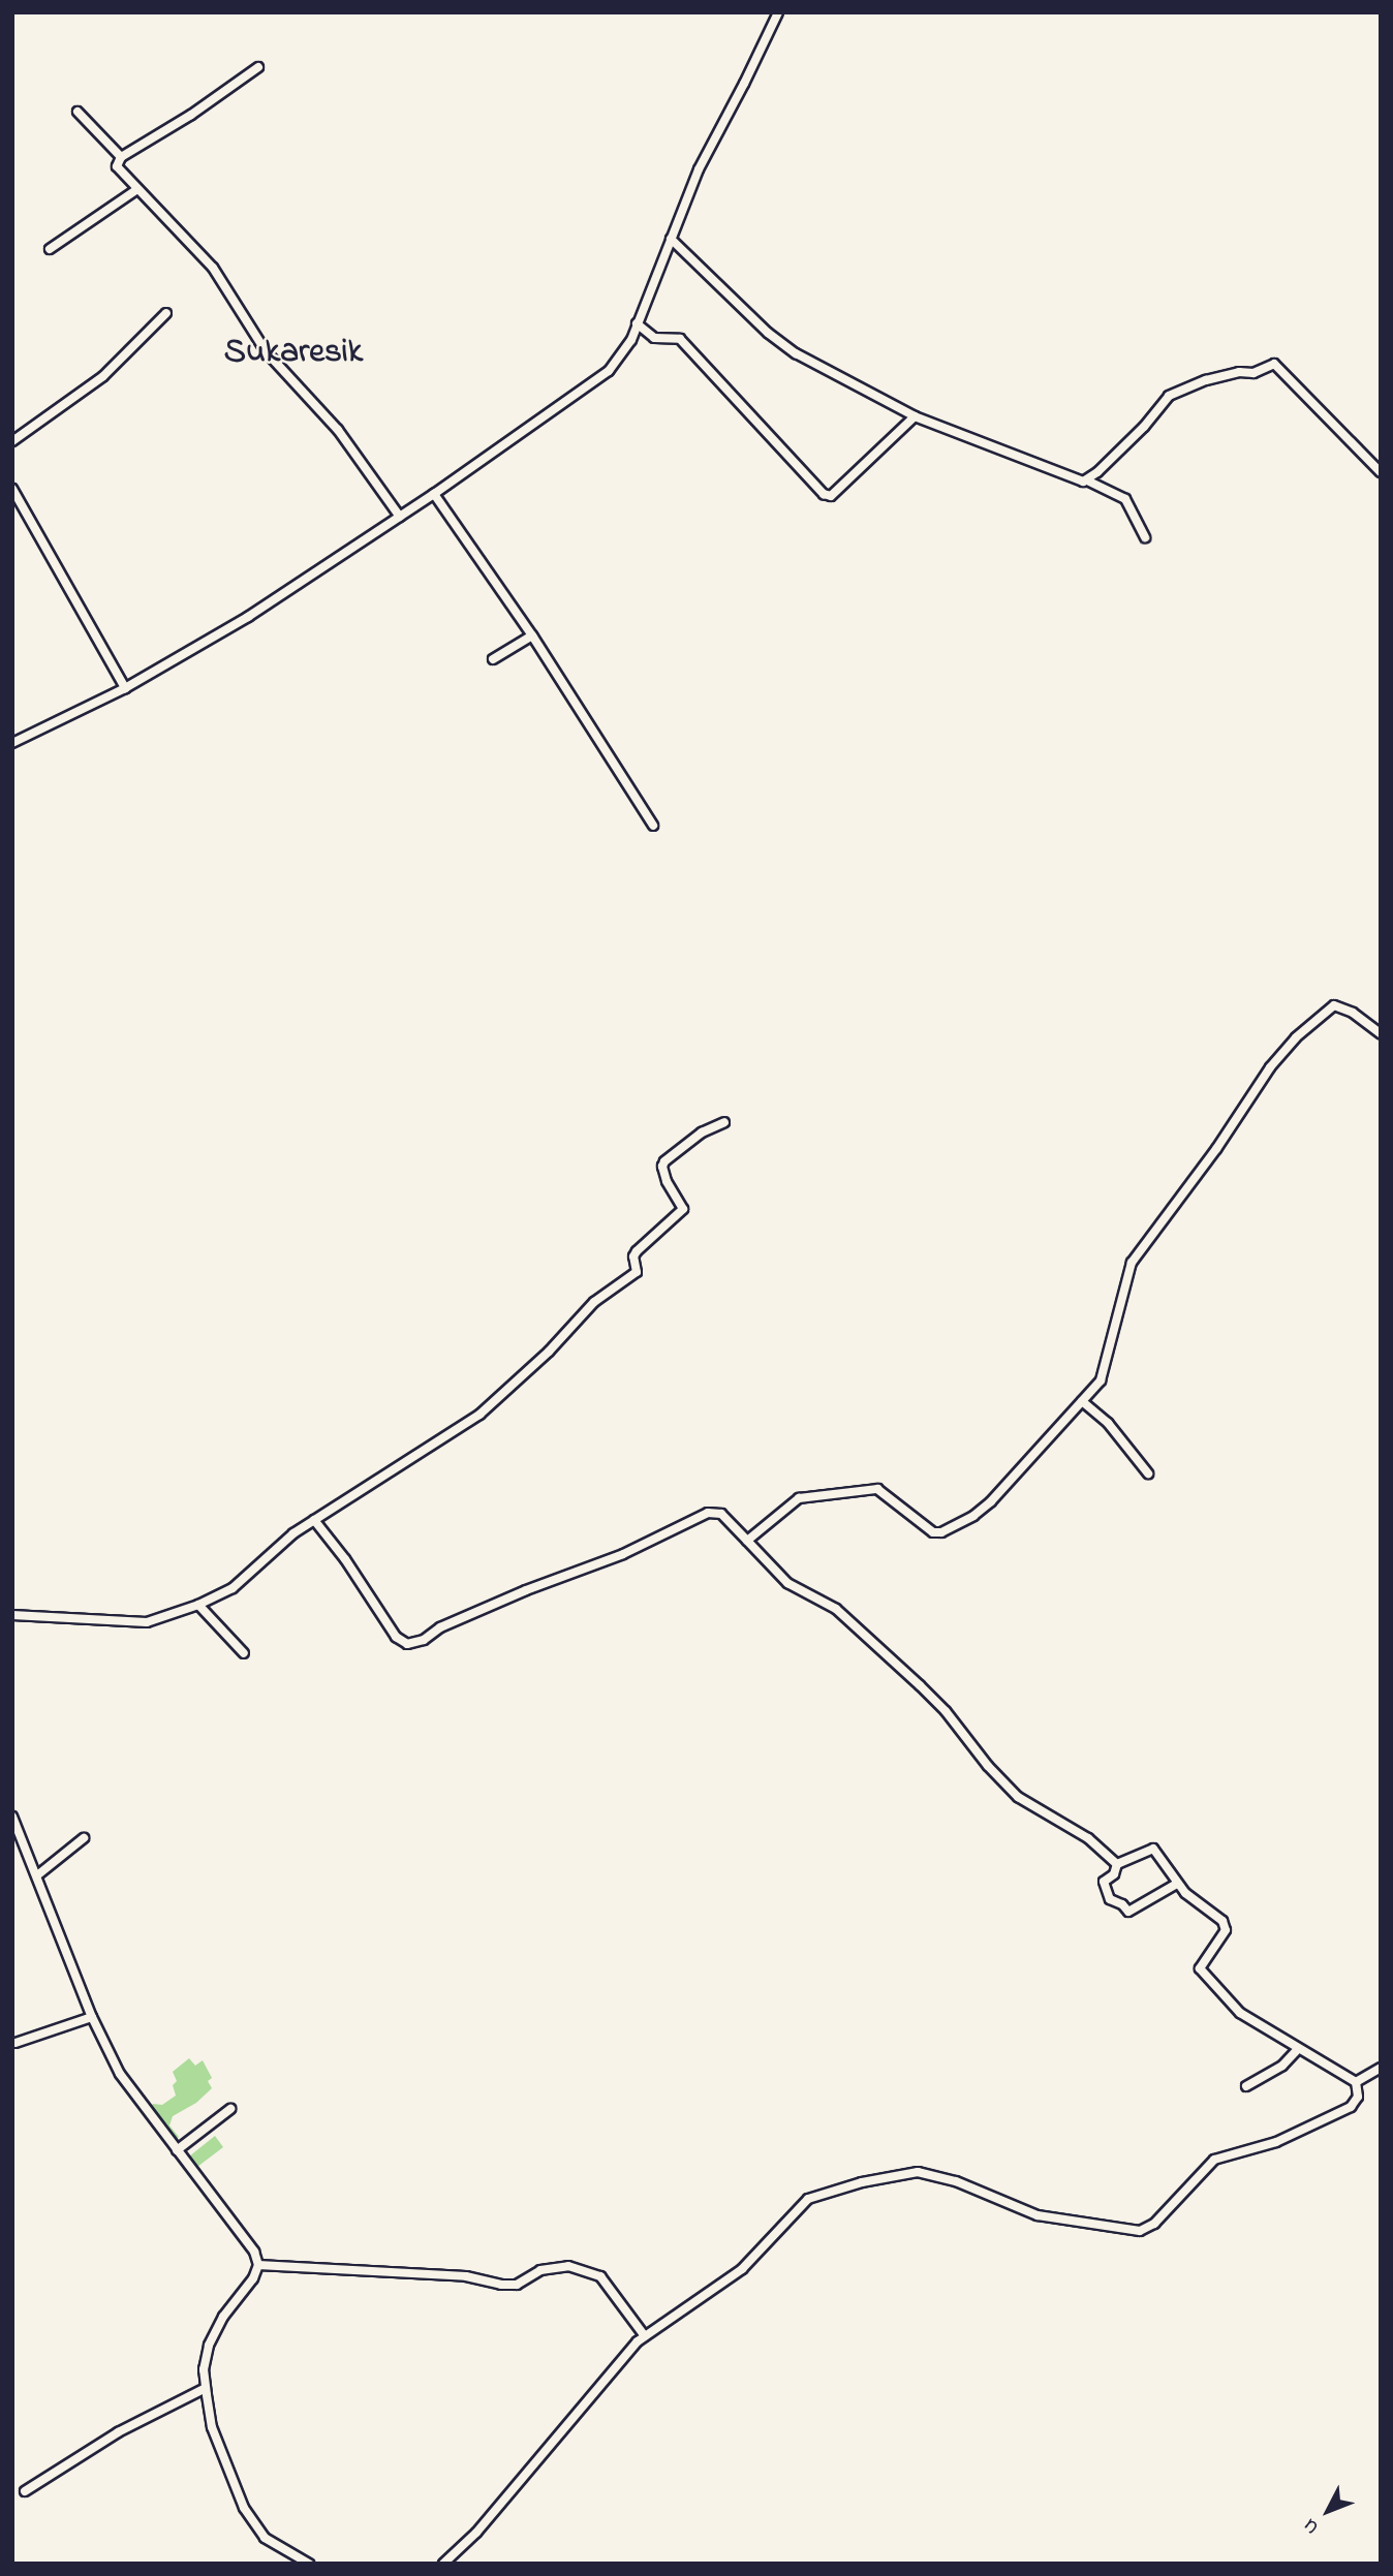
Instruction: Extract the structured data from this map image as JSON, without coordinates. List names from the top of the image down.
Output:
{
  "districts": ["Sukaresik"],
  "north": "bottom left"
}
